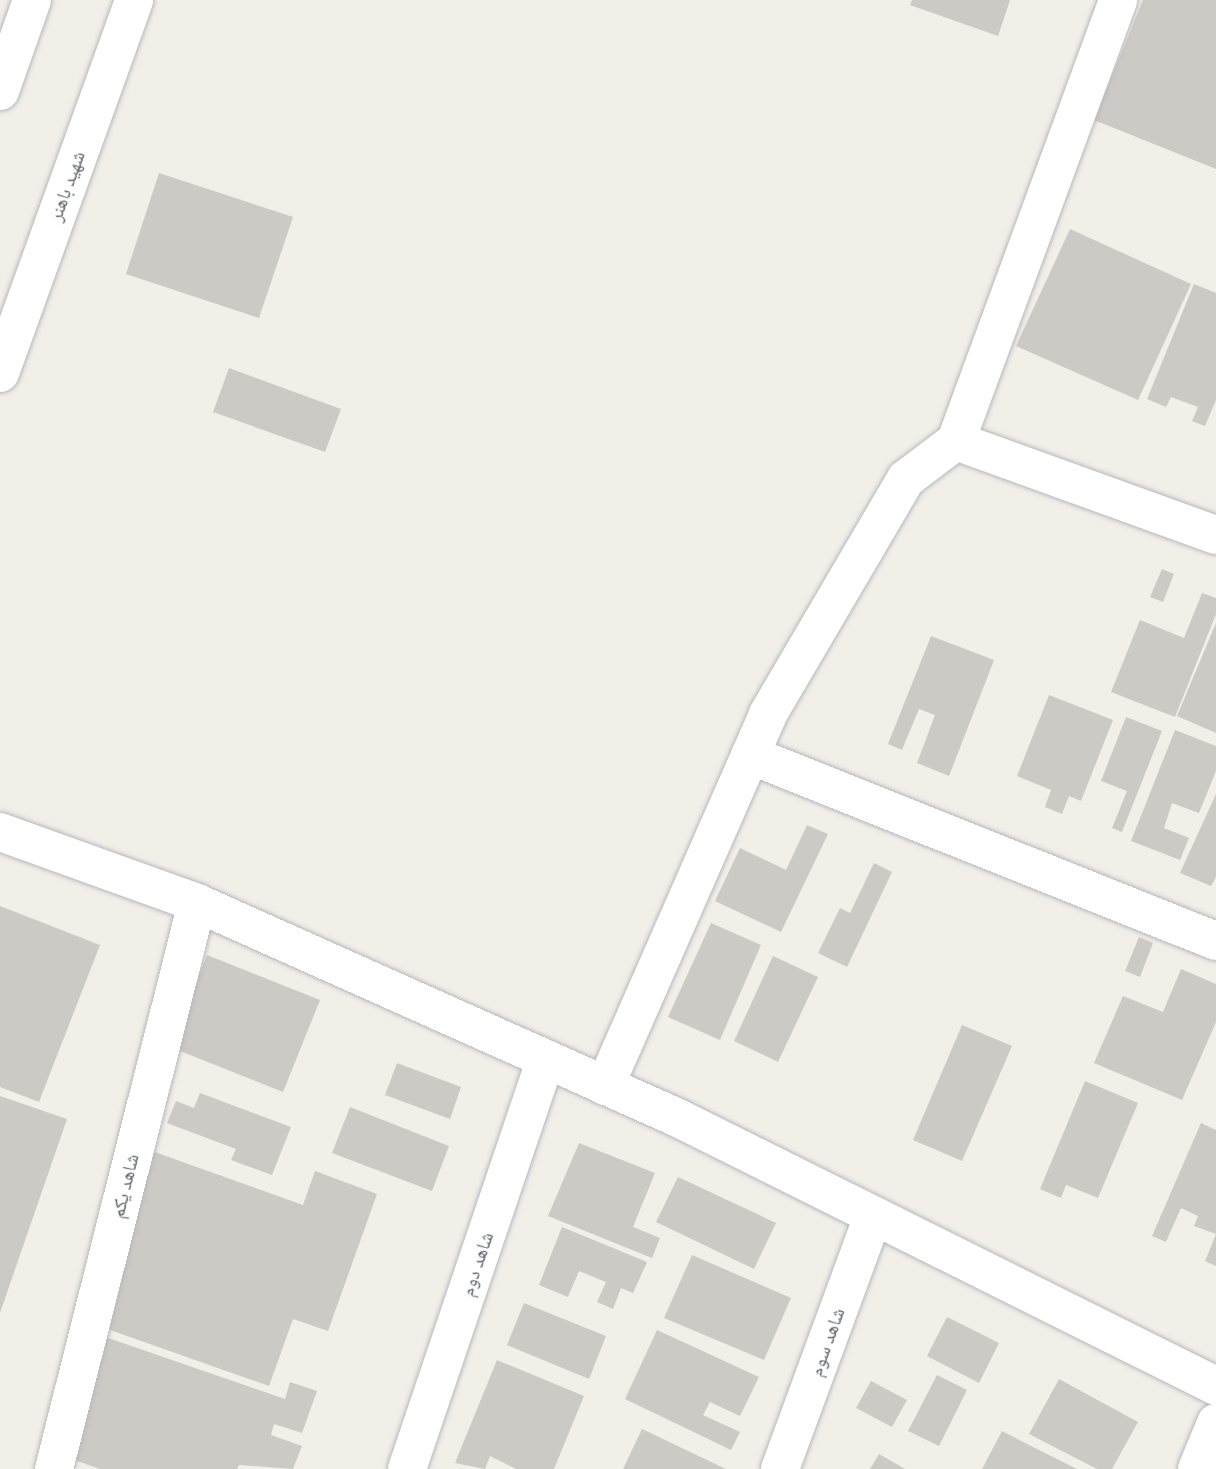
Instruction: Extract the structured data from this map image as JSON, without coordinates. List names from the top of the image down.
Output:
{
  "streets": {
    "street": [
      "شهید باهنر",
      "شاهد یکم",
      "شاهد دوم",
      "شاهد سوم"
    ]
  }
}
